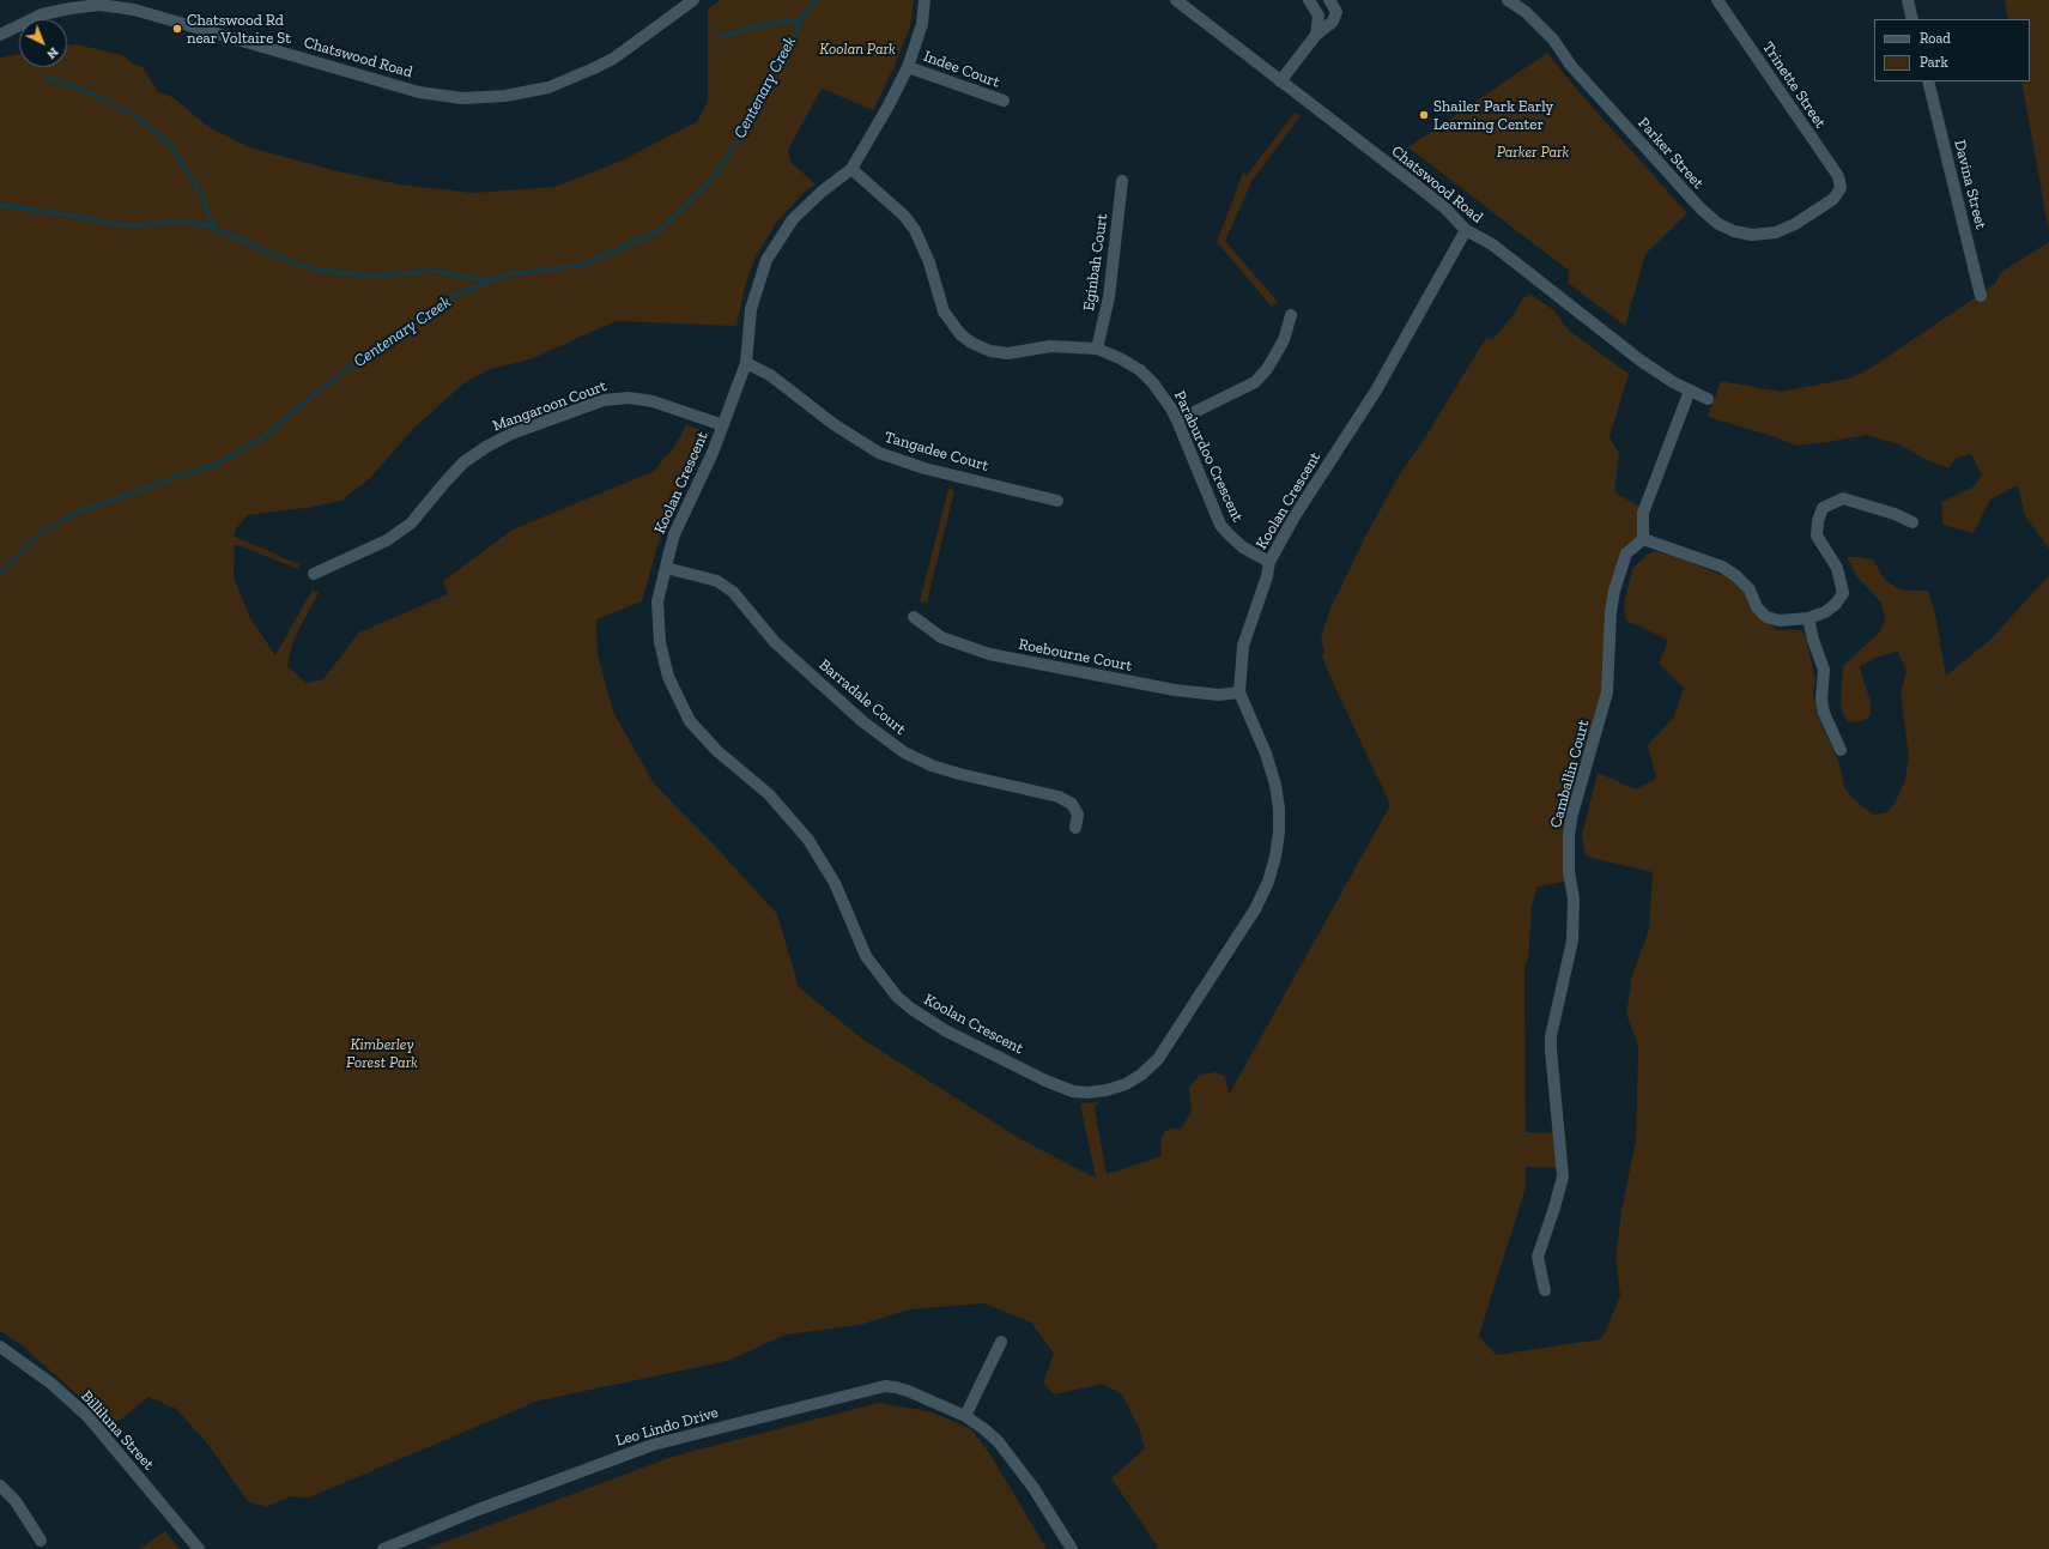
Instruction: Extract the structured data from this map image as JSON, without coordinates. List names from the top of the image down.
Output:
{
  "streets": {
    "street": [
      "Chatswood Road",
      "Indee Court",
      "Trinette Street",
      "Parker Street",
      "Davina Street",
      "Eginbah Court",
      "Mangaroon Court",
      "Tangadee Court",
      "Paraburdoo Crescent",
      "Koolan Crescent",
      "Roebourne Court",
      "Barradale Court",
      "Camballin Court",
      "Leo Lindo Drive",
      "Billiluna Street"
    ]
  },
  "crossings": [
    ["Chatswood Road", "Koolan Crescent"],
    ["Indee Court", "Koolan Crescent"],
    ["Trinette Street", "Parker Street"],
    ["Eginbah Court", "Paraburdoo Crescent"],
    ["Mangaroon Court", "Koolan Crescent"],
    ["Tangadee Court", "Koolan Crescent"],
    ["Paraburdoo Crescent", "Koolan Crescent"],
    ["Koolan Crescent", "Roebourne Court"],
    ["Koolan Crescent", "Barradale Court"]
  ],
  "water": ["Centenary Creek"],
  "parks": ["Koolan Park", "Parker Park", "Kimberley Forest Park"],
  "places": ["Chatswood Rd near Voltaire St", "Shailer Park Early Learning Center"],
  "legend": ["Road", "Park"],
  "north": "bottom right"
}
